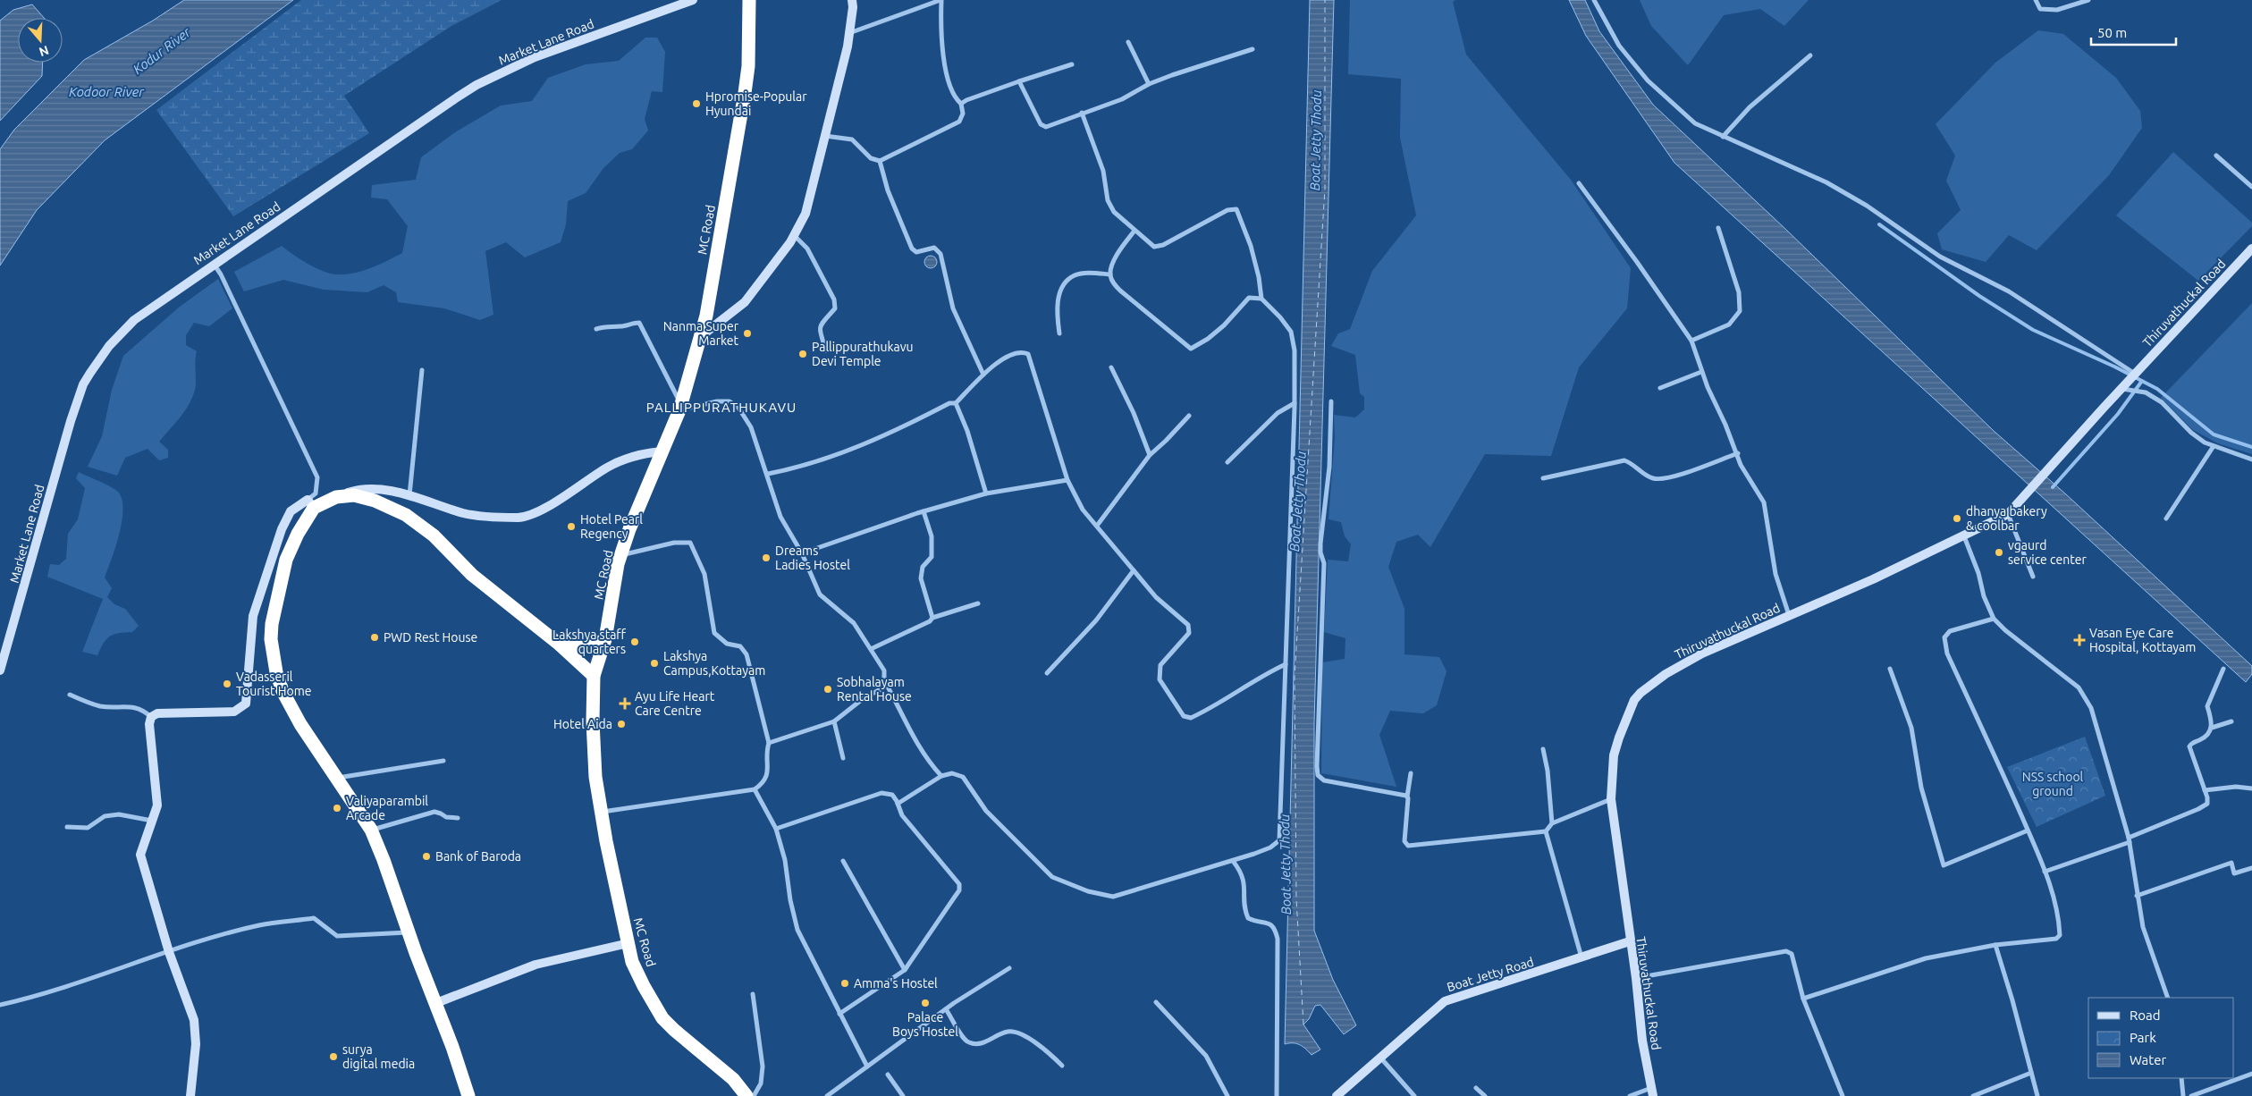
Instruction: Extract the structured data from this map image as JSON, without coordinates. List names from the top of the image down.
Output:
{
  "streets": {
    "highway": ["MC Road"],
    "main road": ["Market Lane Road", "Thiruvathuckal Road", "Boat Jetty Road"]
  },
  "crossings": [
    ["Thiruvathuckal Road", "Boat Jetty Road"]
  ],
  "districts": ["PALLIPPURATHUKAVU"],
  "water": ["Kodur River", "Kodoor River", "Boat Jetty Thodu"],
  "parks": ["NSS school ground"],
  "places": {
    "other": [
      "Hpromise-Popular Hyundai",
      "Nanma Super Market",
      "Pallippurathukavu Devi Temple",
      "dhanya bakery & coolbar",
      "Hotel Pearl Regency",
      "vgaurd service center",
      "Dreams Ladies Hostel",
      "PWD Rest House",
      "Lakshya staff quarters",
      "Lakshya Campus,Kottayam",
      "Vadasseril Tourist Home",
      "Sobhalayam Rental House",
      "Hotel Aida",
      "Valiyaparambil Arcade",
      "Bank of Baroda",
      "Amma's Hostel",
      "Palace Boys Hostel",
      "surya digital media"
    ],
    "health": ["Vasan Eye Care Hospital, Kottayam", "Ayu Life Heart Care Centre"]
  },
  "legend": ["Road", "Park", "Water"],
  "scale_bar": "50 m",
  "north": "bottom"
}
